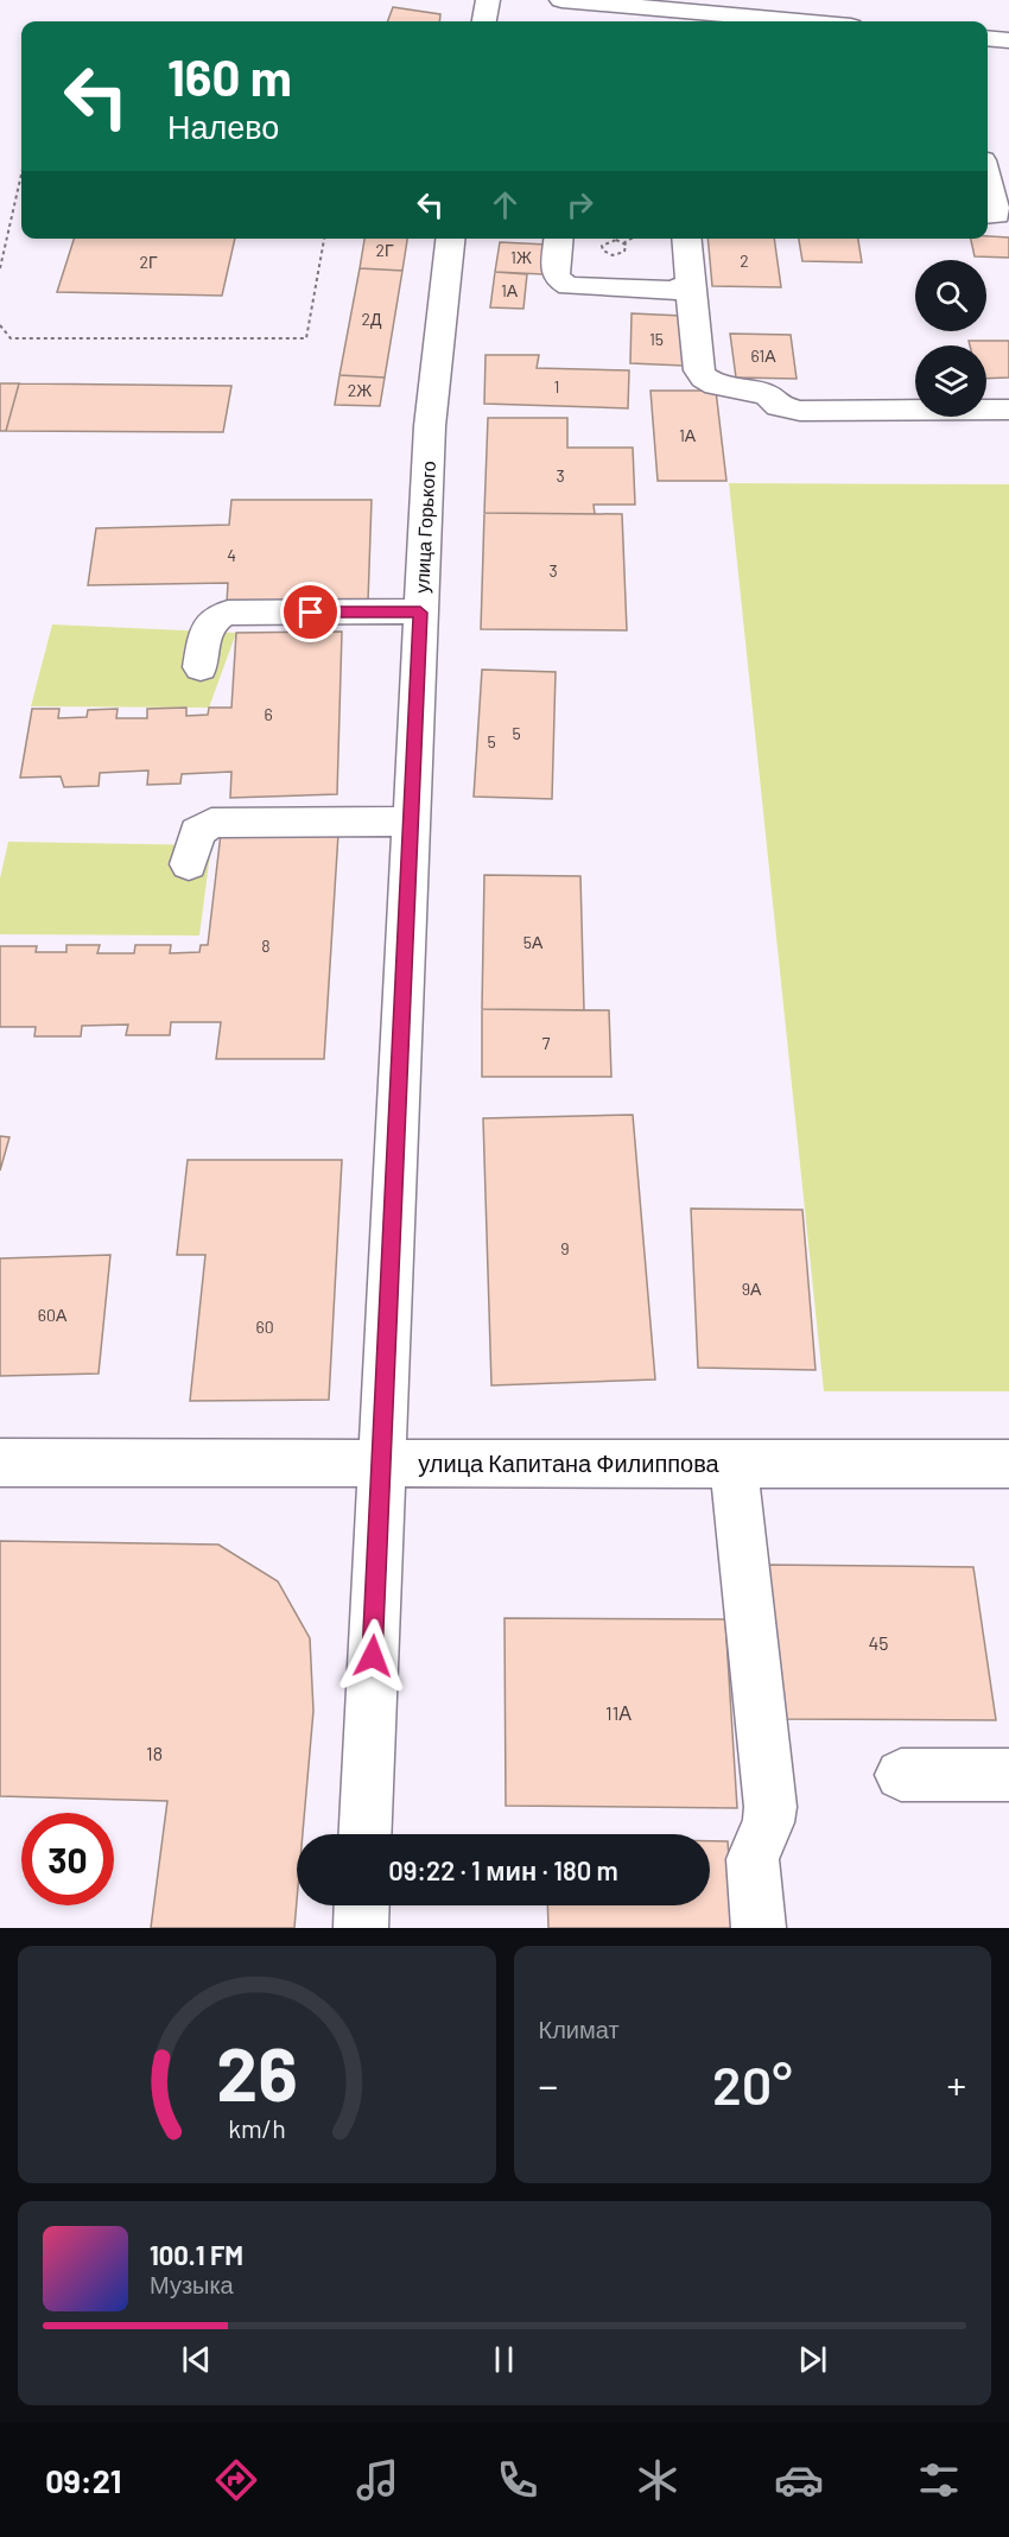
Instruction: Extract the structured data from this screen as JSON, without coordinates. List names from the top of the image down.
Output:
{
  "streets": {
    "street": ["улица Горького", "улица Капитана Филиппова"]
  },
  "crossings": [
    ["улица Горького", "улица Капитана Филиппова"]
  ],
  "house_numbers": [
    "2Г",
    "1Ж",
    "2",
    "2Г",
    "1А",
    "2Д",
    "15",
    "61А",
    "1",
    "2Ж",
    "1А",
    "3",
    "4",
    "3",
    "6",
    "5",
    "5",
    "5А",
    "8",
    "7",
    "9",
    "9А",
    "60А",
    "60",
    "45",
    "11А",
    "18"
  ],
  "page": {
    "turn": ["160 m", "Налево"],
    "limit": "30",
    "trip": "09:22 · 1 мин · 180 m",
    "tile": "Климат",
    "heat": ["−", "20°", "+"],
    "song": ["100.1 FM", "Музыка"],
    "tabs": "09:21",
    "gauge": ["26", "km/h"]
  }
}
